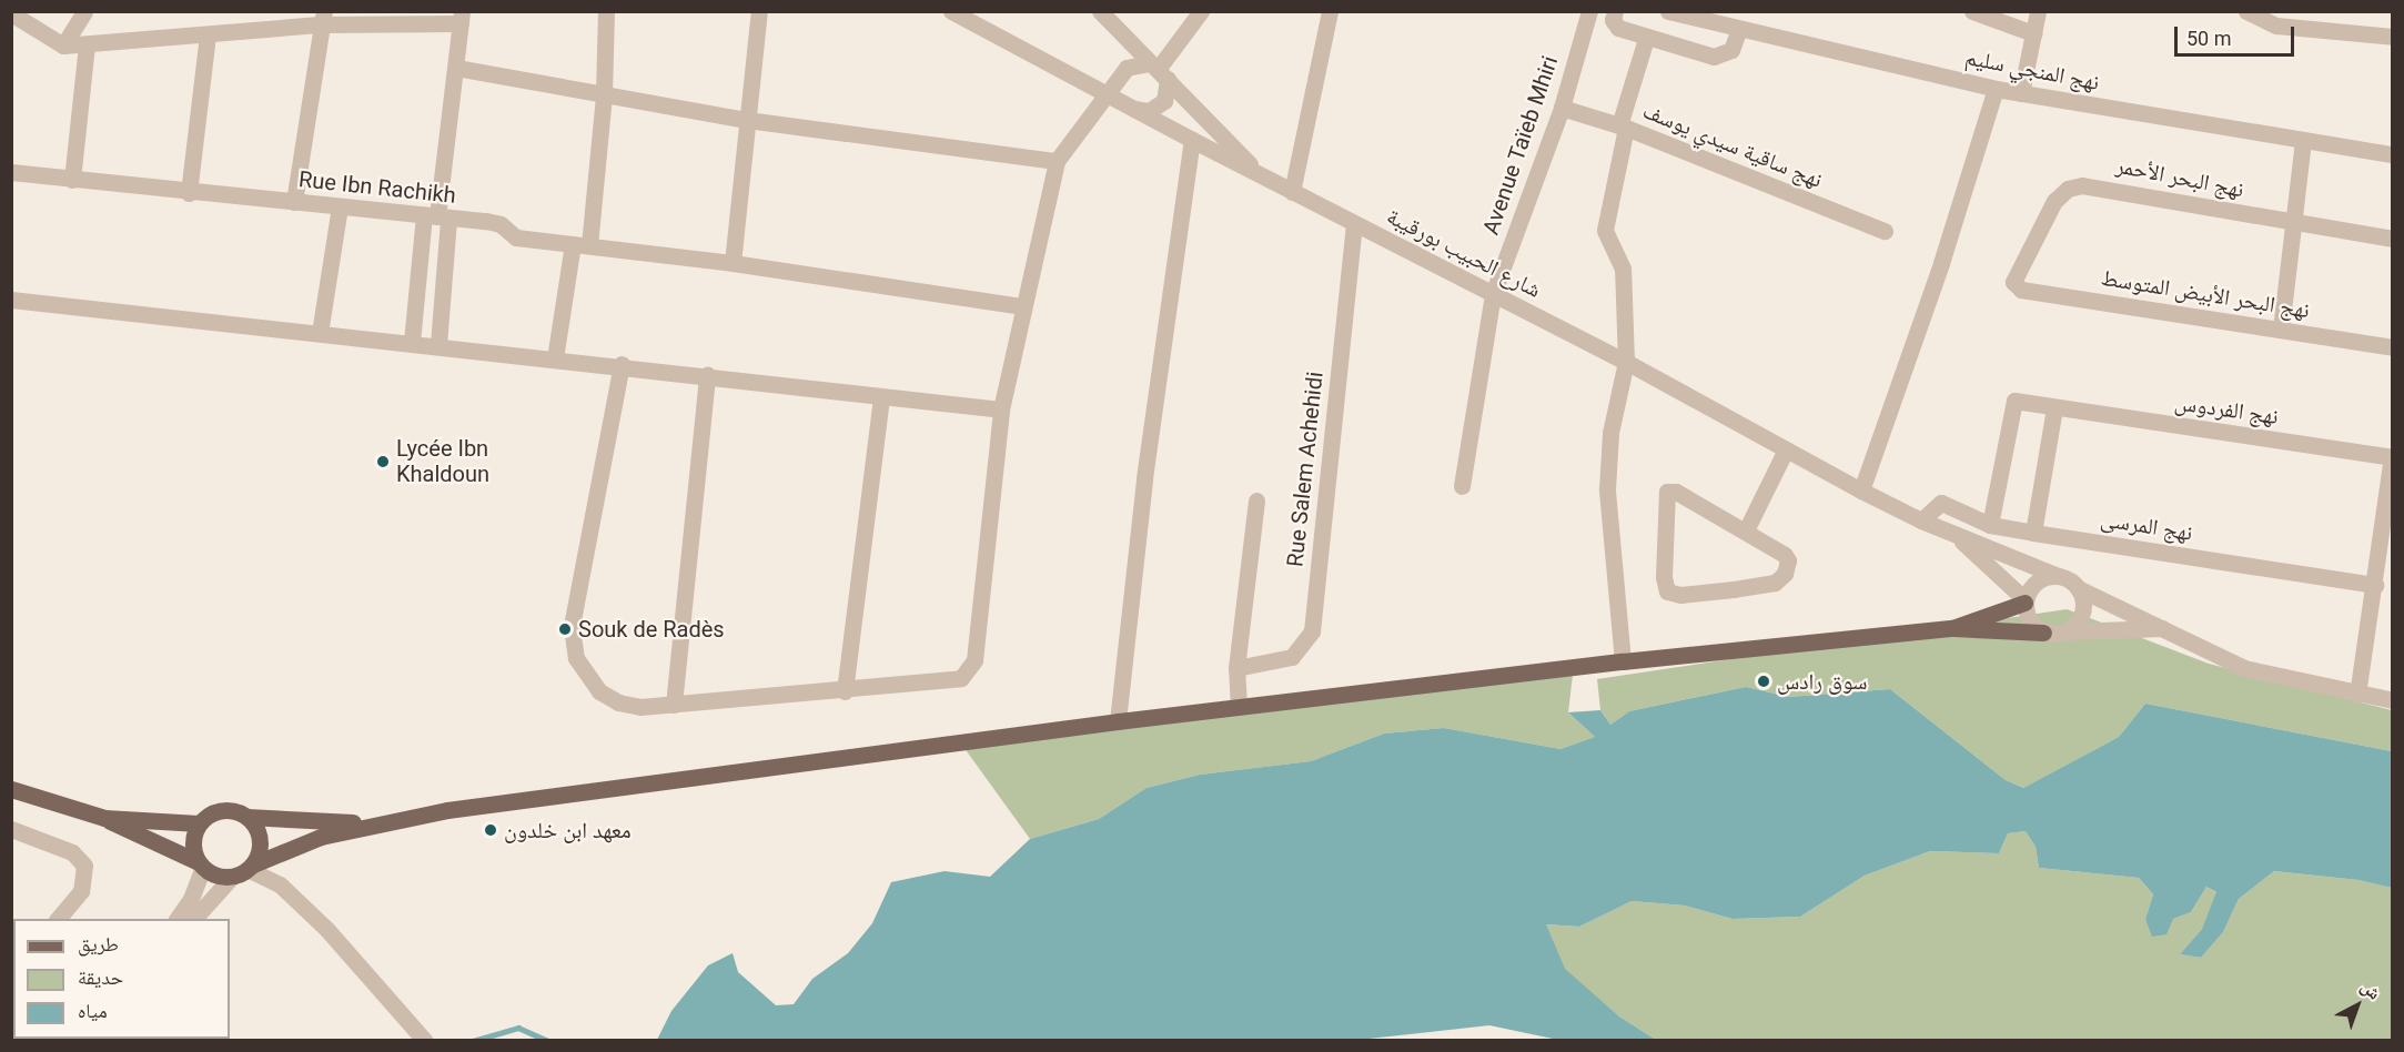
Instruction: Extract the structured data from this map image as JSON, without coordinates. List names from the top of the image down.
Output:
{
  "streets": {
    "street": [
      "نهج المنجي سليم",
      "Avenue Taïeb Mhiri",
      "نهج ساقية سيدي يوسف",
      "نهج البحر الأحمر",
      "Rue Ibn Rachikh",
      "شارع الحبيب بورقيبة",
      "نهج البحر الأبيض المتوسط",
      "نهج الفردوس",
      "Rue Salem Achehidi",
      "نهج المرسى"
    ]
  },
  "crossings": [
    ["Avenue Taïeb Mhiri", "نهج ساقية سيدي يوسف"],
    ["Avenue Taïeb Mhiri", "شارع الحبيب بورقيبة"],
    ["نهج البحر الأحمر", "نهج البحر الأبيض المتوسط"],
    ["شارع الحبيب بورقيبة", "Rue Salem Achehidi"],
    ["شارع الحبيب بورقيبة", "نهج المرسى"],
    ["نهج الفردوس", "نهج المرسى"]
  ],
  "places": [
    "Lycée Ibn Khaldoun",
    "Souk de Radès",
    "سوق رادس",
    "معهد ابن خلدون"
  ],
  "legend": ["طريق", "حديقة", "مياه"],
  "scale_bar": "50 m",
  "north": "top right"
}
